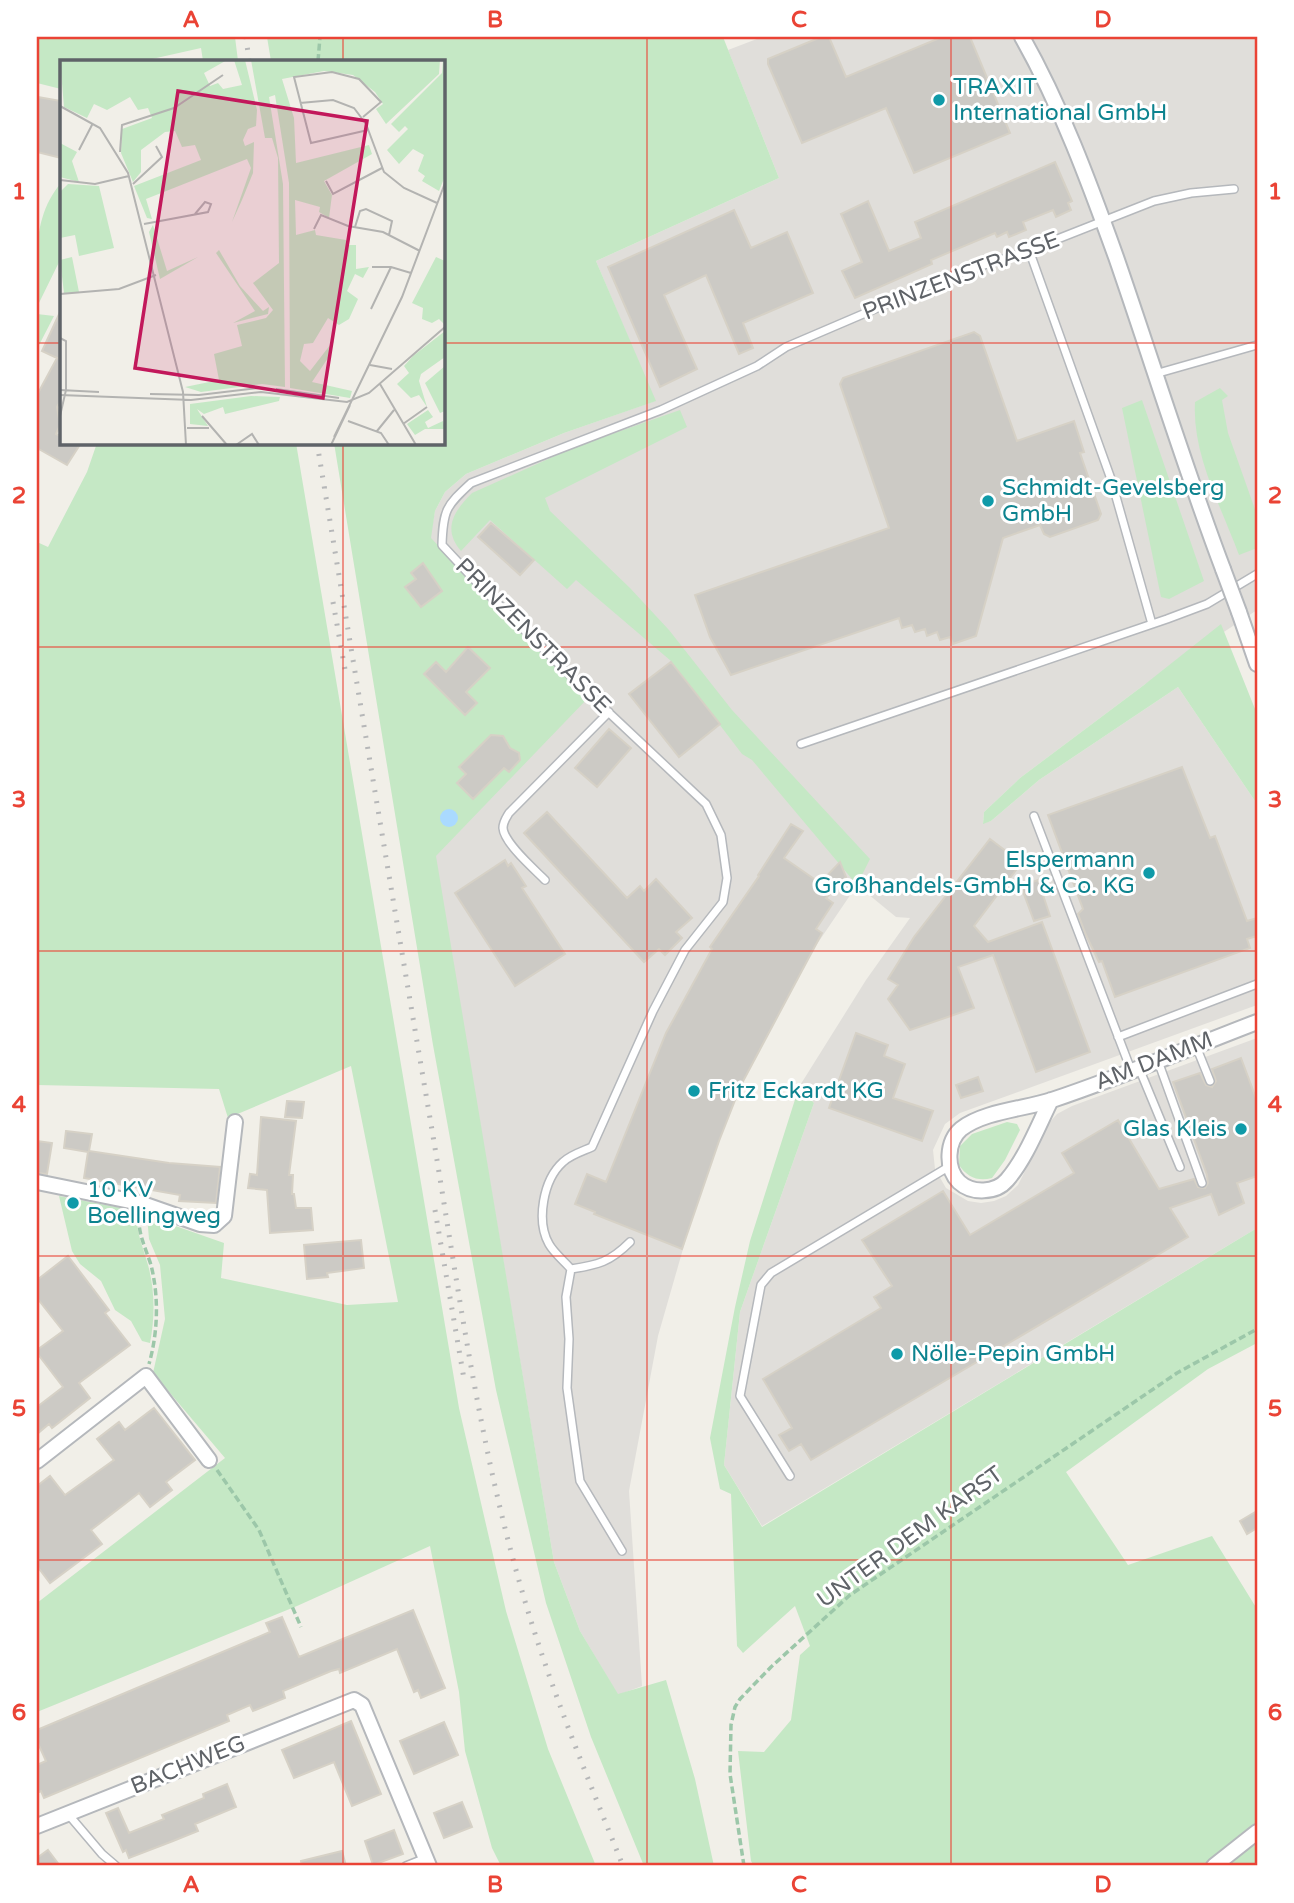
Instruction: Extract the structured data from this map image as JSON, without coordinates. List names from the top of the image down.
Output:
{
  "streets": {
    "street": ["AM DAMM", "BACHWEG"],
    "lane": ["PRINZENSTRASSE"],
    "path": ["UNTER DEM KARST"]
  },
  "places": [
    "TRAXIT International GmbH",
    "Schmidt-Gevelsberg GmbH",
    "Elspermann Großhandels-GmbH & Co. KG",
    "Fritz Eckardt KG",
    "Glas Kleis",
    "10 KV Boellingweg",
    "Nölle-Pepin GmbH"
  ],
  "grid": {
    "columns": [
      "A",
      "B",
      "C",
      "D"
    ],
    "rows": [
      "1",
      "2",
      "3",
      "4",
      "5",
      "6"
    ]
  }
}
